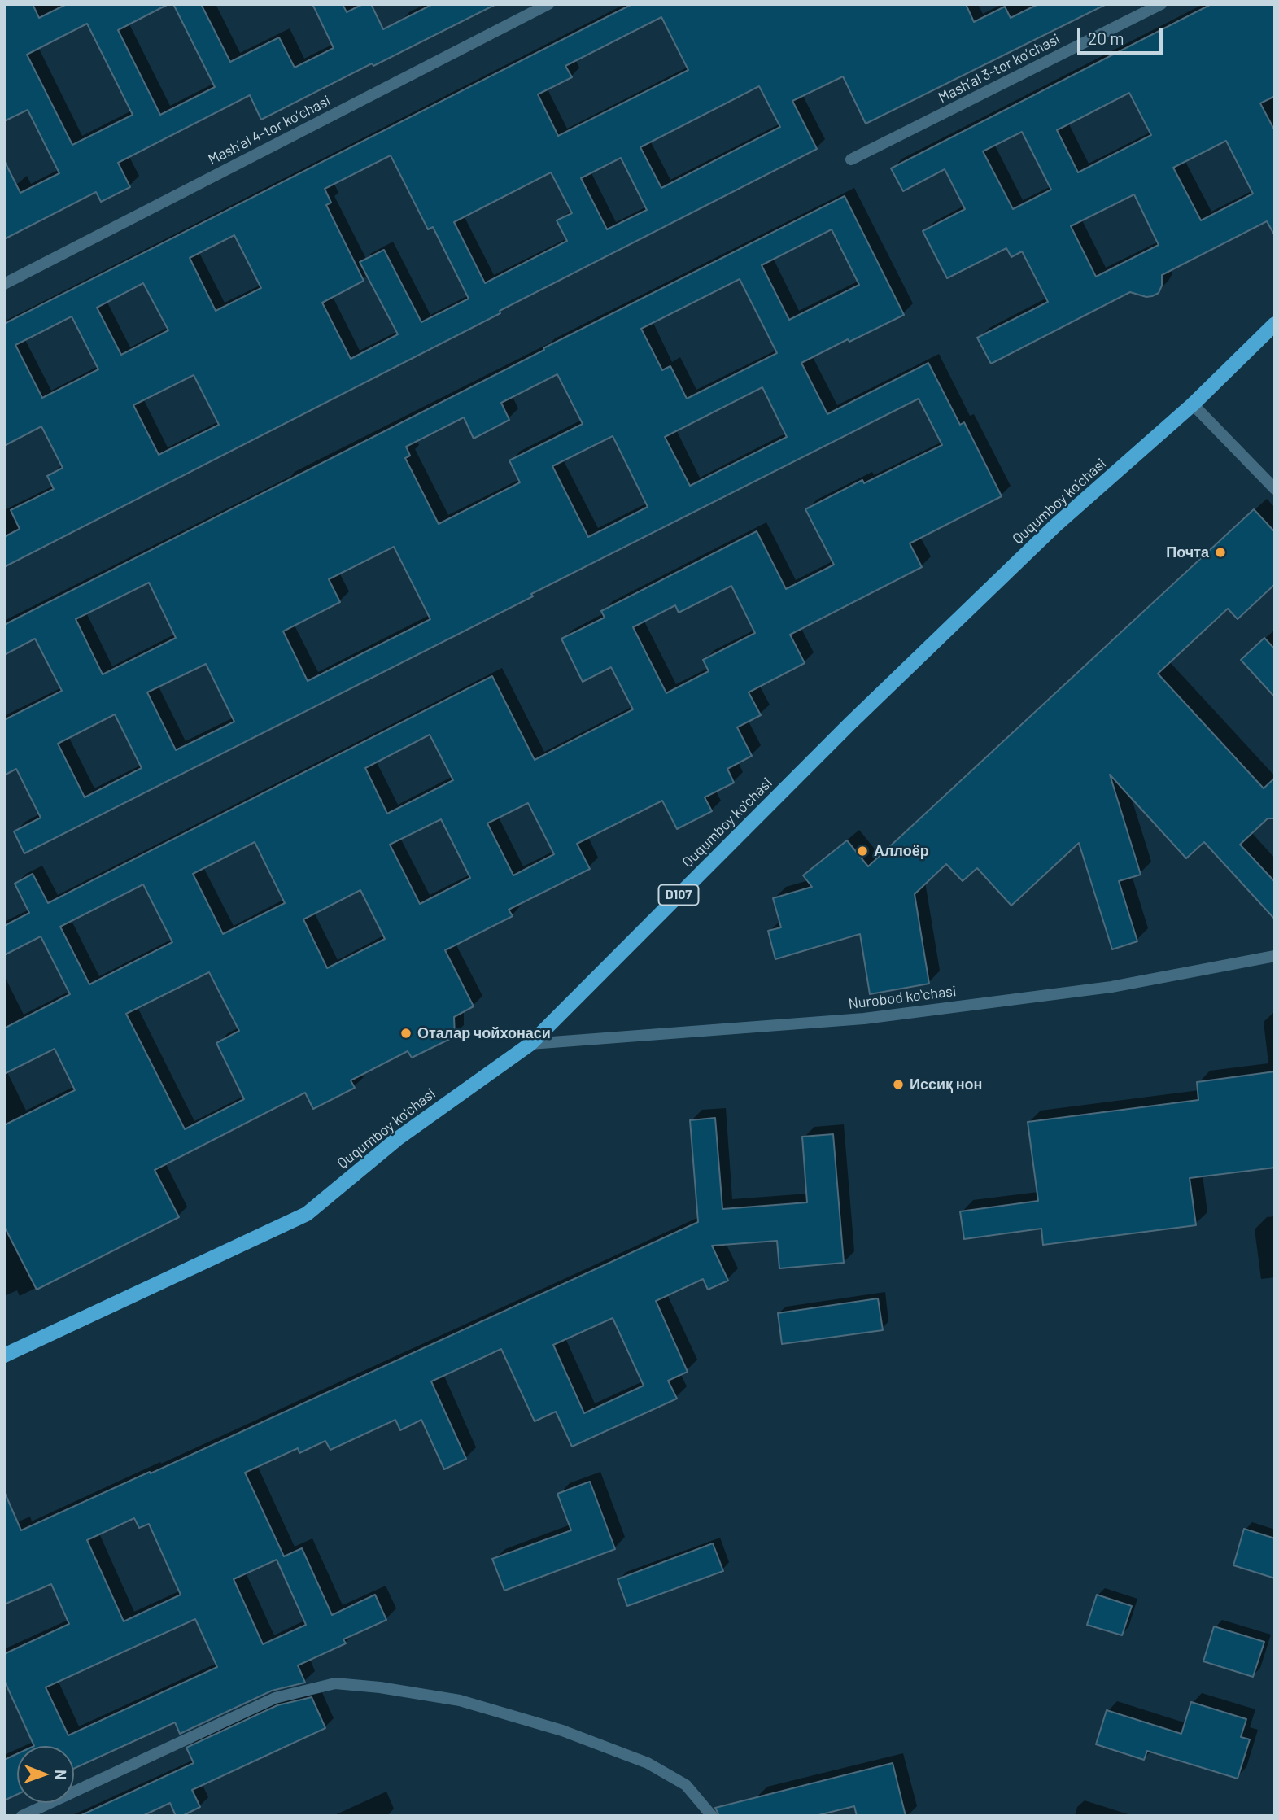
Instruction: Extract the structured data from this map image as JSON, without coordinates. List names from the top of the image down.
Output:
{
  "streets": {
    "main road": ["Ququmboy ko'chasi", "D107"],
    "street": ["Mashʼal 3-tor koʼchasi", "Mashʼal 4-tor koʼchasi", "Nurobod koʻchasi"]
  },
  "crossings": [
    ["Ququmboy ko'chasi", "Nurobod koʻchasi"]
  ],
  "places": [
    "Почта",
    "Аллоёр",
    "Оталар чойхонаси",
    "Иссиқ нон"
  ],
  "scale_bar": "20 m",
  "north": "right"
}
